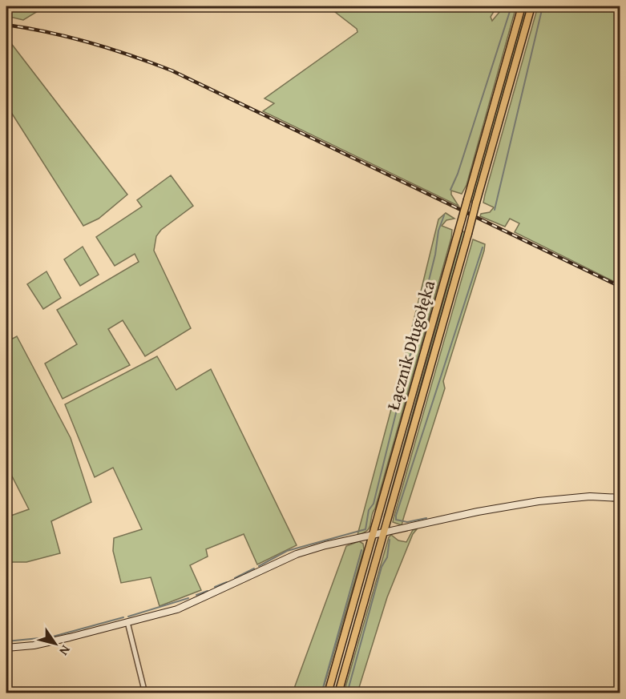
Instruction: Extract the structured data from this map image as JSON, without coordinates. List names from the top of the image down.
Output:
{
  "streets": {
    "main road": ["Łącznik Długołęka"]
  },
  "north": "bottom right"
}
